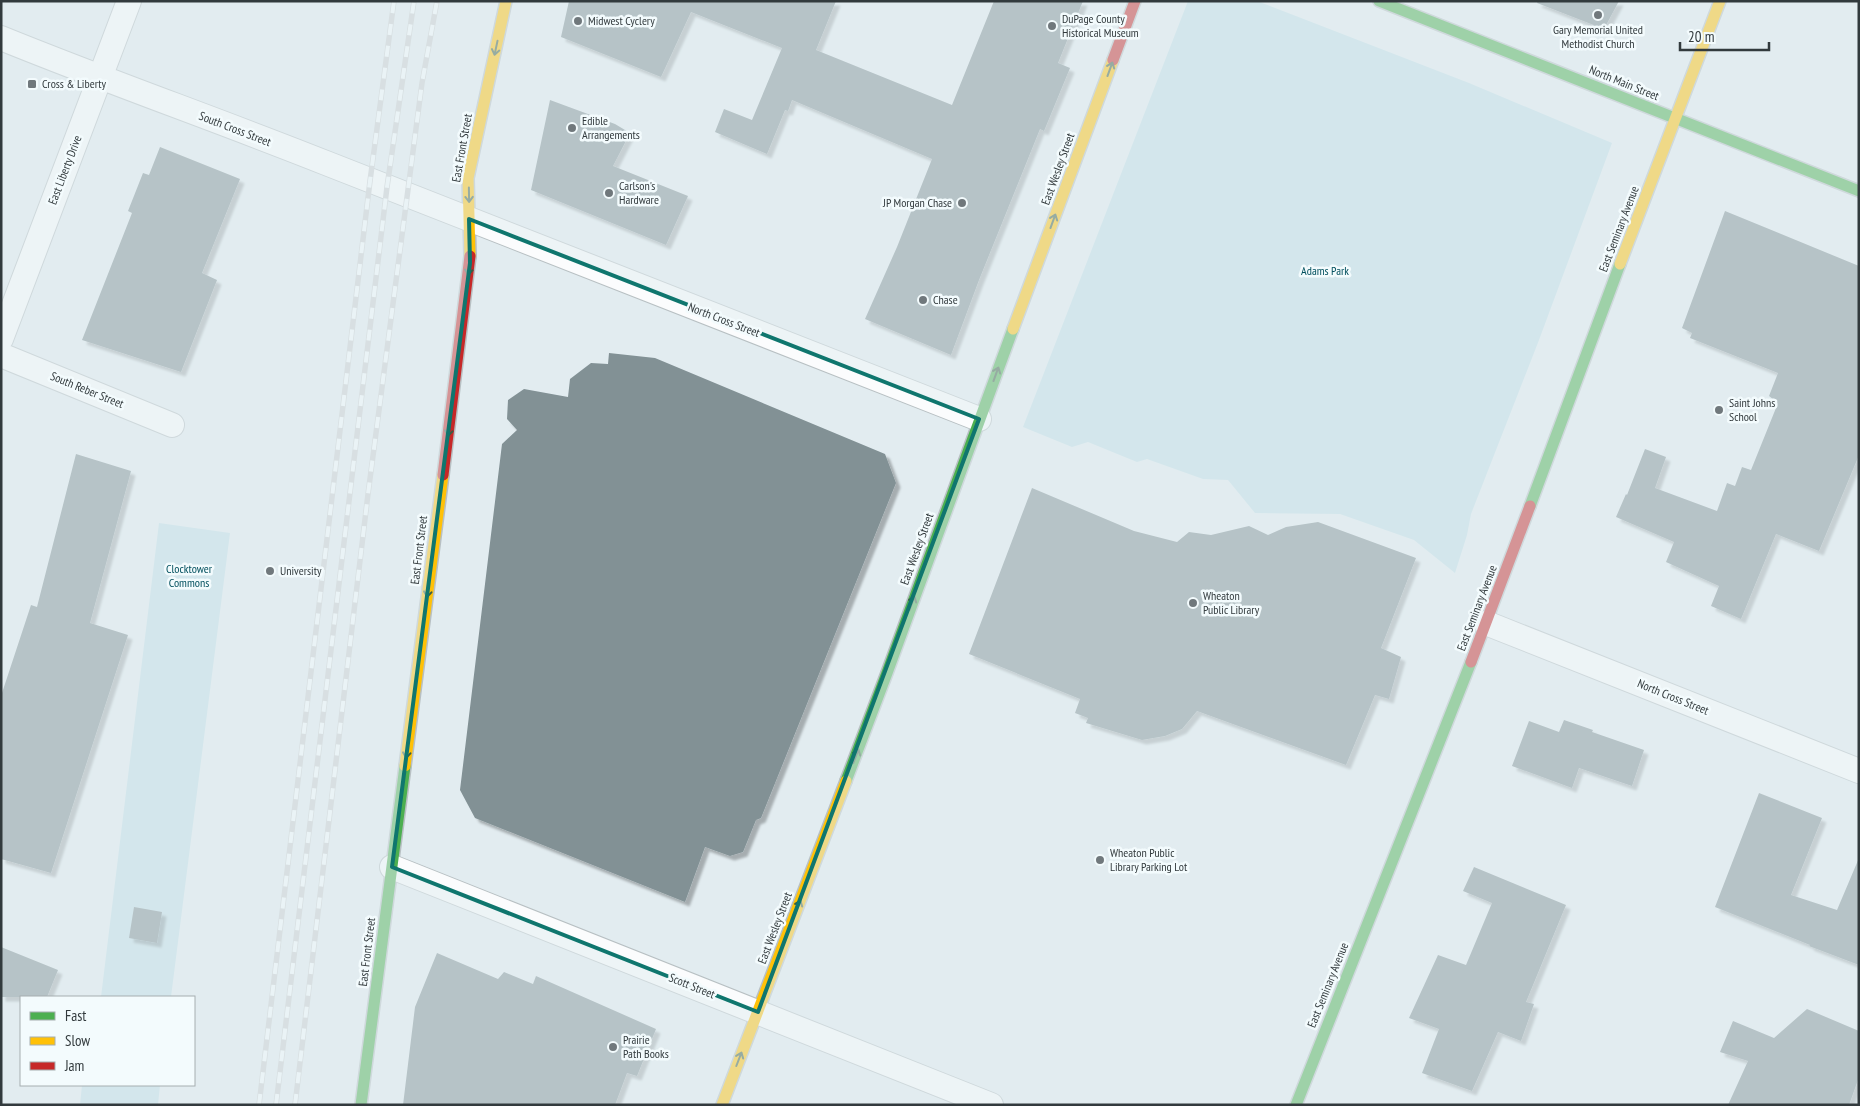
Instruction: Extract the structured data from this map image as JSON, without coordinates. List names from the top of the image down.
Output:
{
  "streets": {
    "street": [
      "North Main Street",
      "South Cross Street",
      "East Front Street",
      "East Wesley Street",
      "East Liberty Drive",
      "East Seminary Avenue",
      "North Cross Street",
      "South Reber Street",
      "Scott Street"
    ]
  },
  "crossings": [
    ["North Main Street", "East Seminary Avenue"],
    ["South Cross Street", "East Front Street"],
    ["South Cross Street", "East Liberty Drive"],
    ["South Cross Street", "North Cross Street"],
    ["East Front Street", "North Cross Street"],
    ["East Front Street", "Scott Street"],
    ["East Wesley Street", "North Cross Street"],
    ["East Wesley Street", "Scott Street"],
    ["East Seminary Avenue", "North Cross Street"]
  ],
  "one_way": ["East Front Street", "East Wesley Street"],
  "parks": ["Adams Park", "Clocktower Commons"],
  "places": {
    "other": [
      "Gary Memorial United Methodist Church",
      "Midwest Cyclery",
      "DuPage County Historical Museum",
      "Edible Arrangements",
      "Carlson's Hardware",
      "JP Morgan Chase",
      "Chase",
      "Saint Johns School",
      "University",
      "Wheaton Public Library",
      "Wheaton Public Library Parking Lot",
      "Prairie Path Books"
    ],
    "transit": ["Cross & Liberty"]
  },
  "legend": ["Fast", "Slow", "Jam"],
  "scale_bar": "20 m"
}
